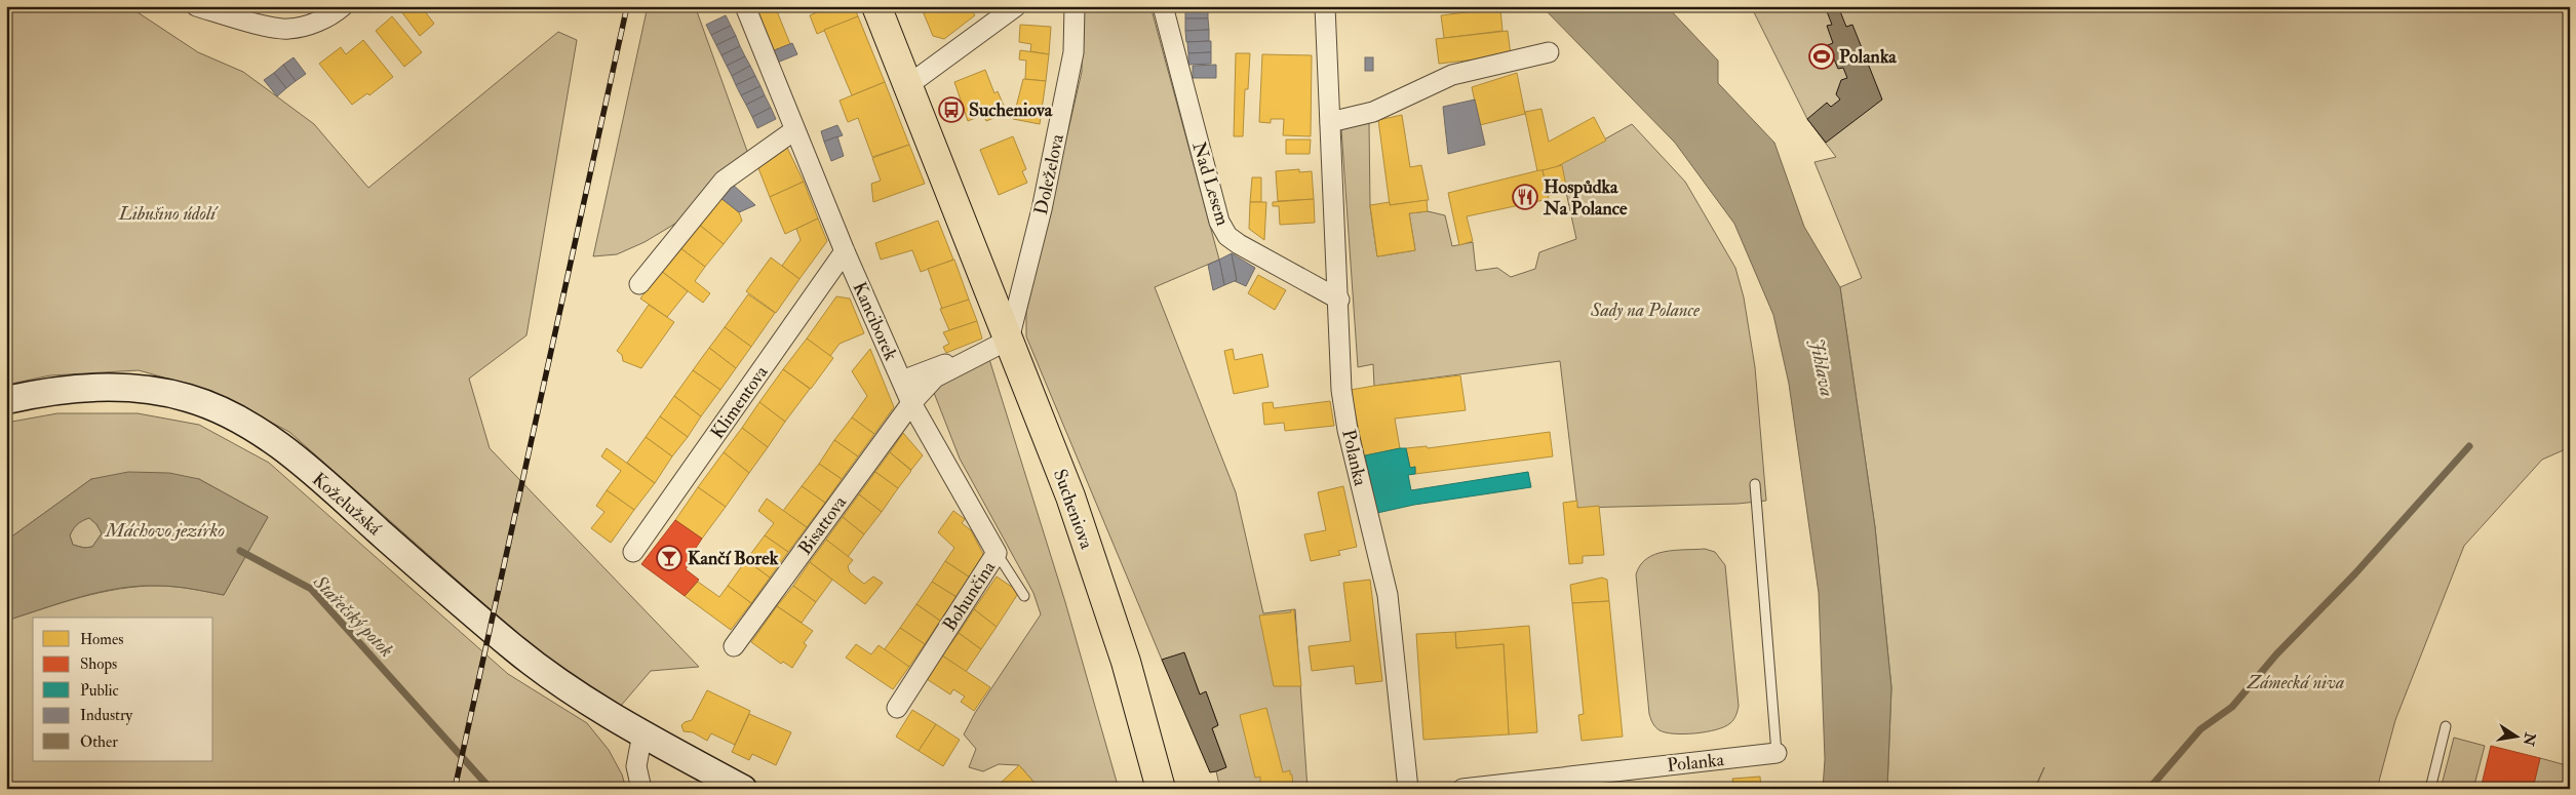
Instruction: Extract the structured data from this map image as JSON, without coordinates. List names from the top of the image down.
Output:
{
  "streets": {
    "main road": ["Koželužská", "Sucheniova"],
    "street": [
      "Doleželova",
      "Nad Lesem",
      "Kanciborek",
      "Klimentova",
      "Polanka",
      "Bisattova",
      "Bohunčina"
    ]
  },
  "crossings": [
    ["Doleželova", "Sucheniova"],
    ["Nad Lesem", "Polanka"],
    ["Kanciborek", "Klimentova"],
    ["Kanciborek", "Bisattova"],
    ["Kanciborek", "Bohunčina"],
    ["Bisattova", "Bohunčina"]
  ],
  "water": ["Jihlava", "Máchovo jezírko", "Stařečský potok"],
  "parks": ["Libušino údolí", "Sady na Polance", "Zámecká niva"],
  "places": {
    "sports": ["Polanka"],
    "bus stop": ["Sucheniova"],
    "restaurant": ["Hospůdka Na Polance"],
    "bar": ["Kančí Borek"]
  },
  "legend": [
    "Homes",
    "Shops",
    "Public",
    "Industry",
    "Other"
  ],
  "north": "right"
}
